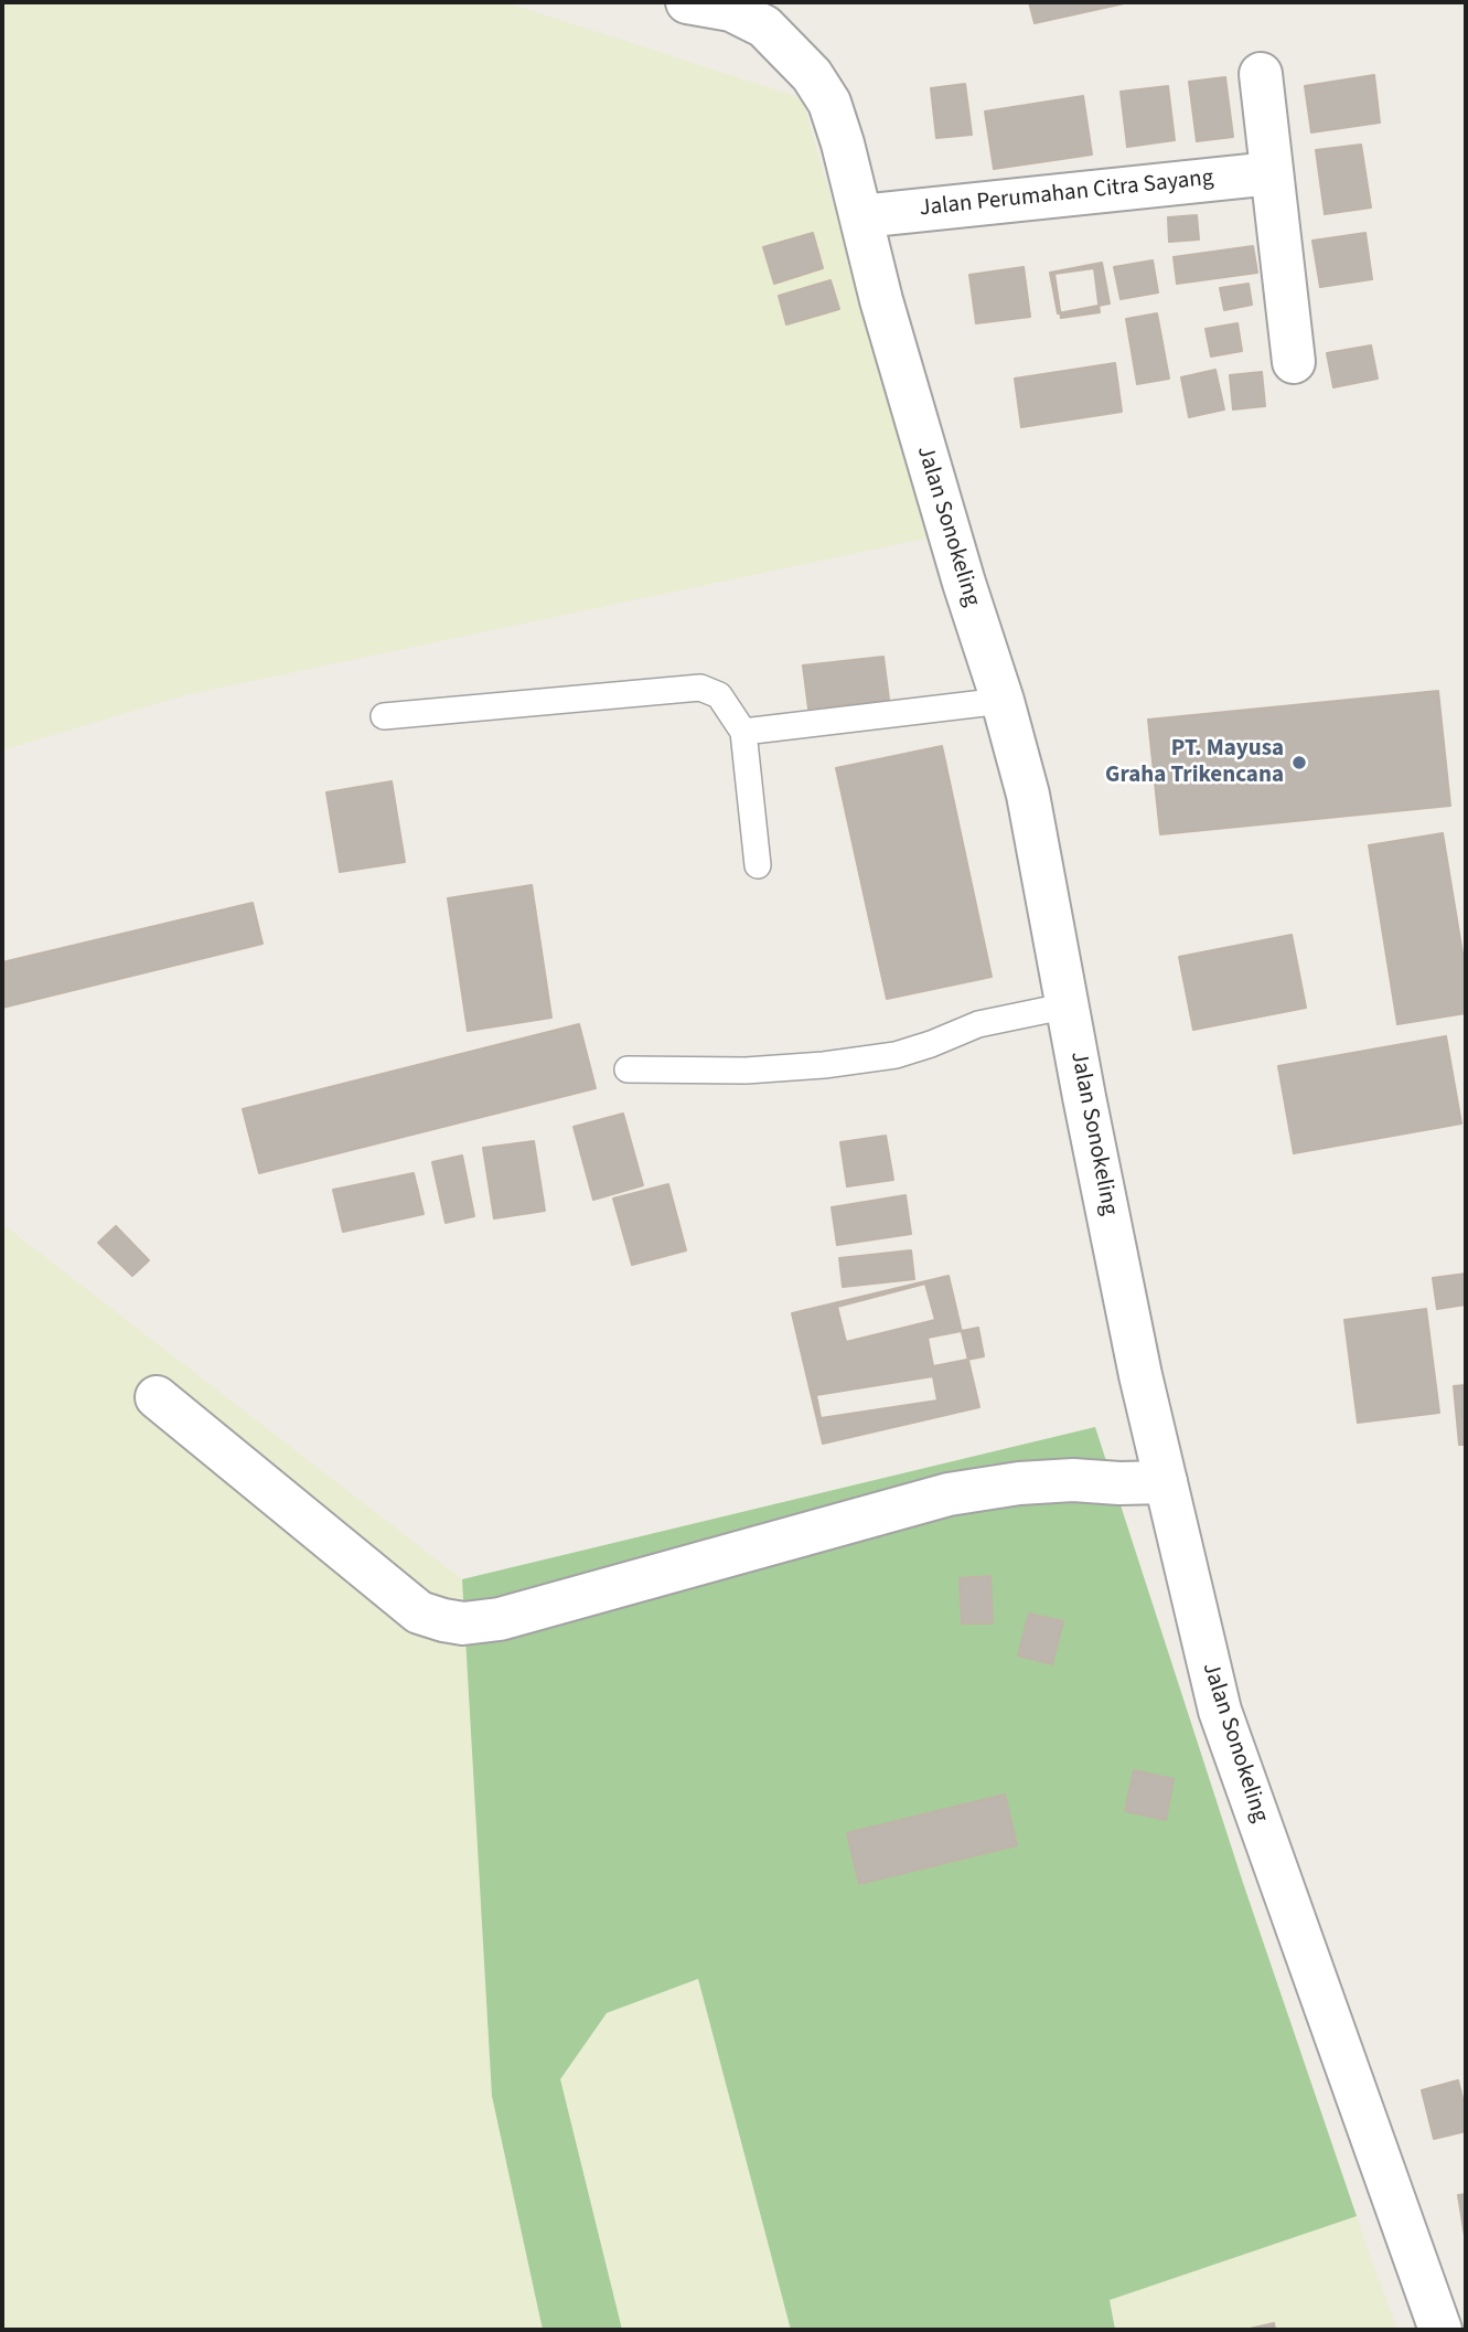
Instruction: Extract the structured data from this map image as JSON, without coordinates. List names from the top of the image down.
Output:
{
  "streets": {
    "street": ["Jalan Perumahan Citra Sayang", "Jalan Sonokeling"]
  },
  "crossings": [
    ["Jalan Perumahan Citra Sayang", "Jalan Sonokeling"]
  ],
  "places": ["PT. Mayusa Graha Trikencana"]
}
